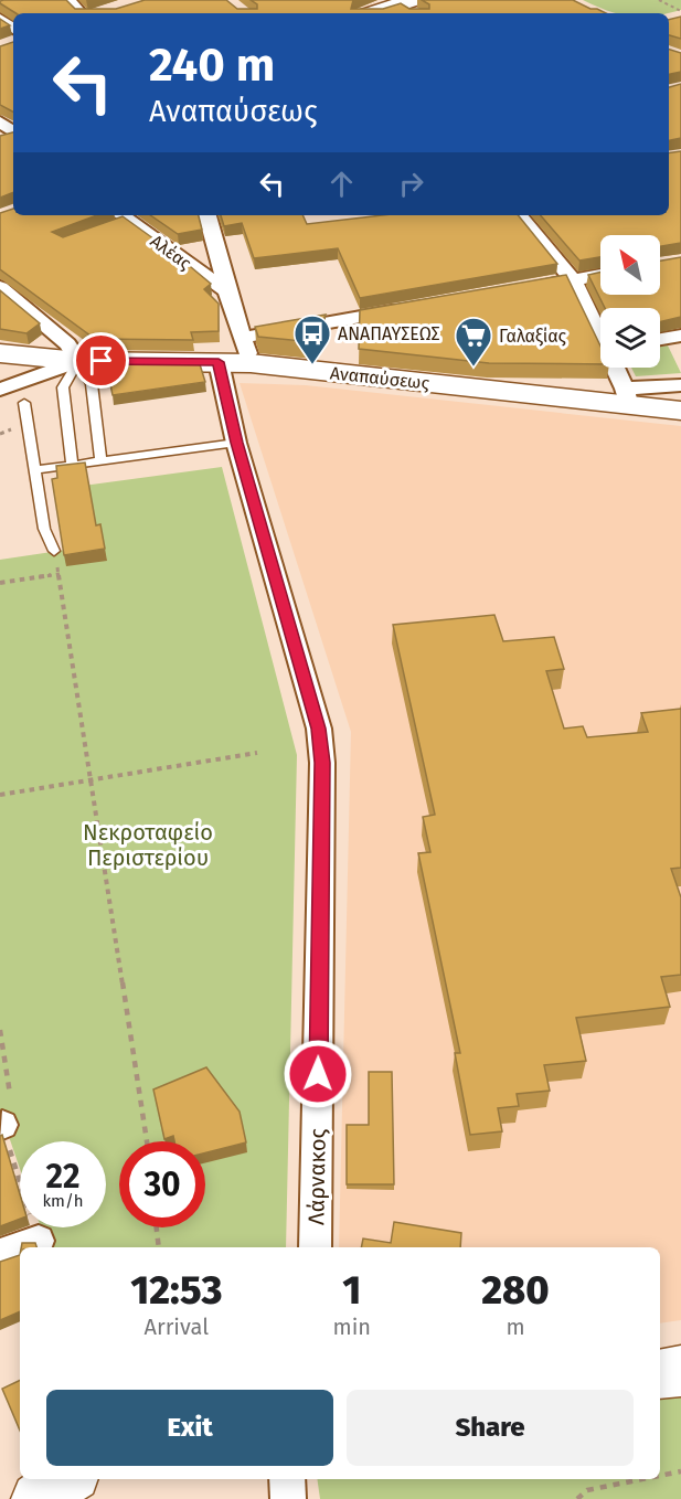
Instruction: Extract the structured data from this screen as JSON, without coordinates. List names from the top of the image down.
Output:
{
  "streets": {
    "street": ["Αλέας", "Αναπαύσεως", "Λάρνακος"]
  },
  "crossings": [
    ["Αναπαύσεως", "Λάρνακος"]
  ],
  "parks": ["Νεκροταφείο Περιστερίου"],
  "places": {
    "bus stop": ["ΑΝΑΠΑΥΣΕΩΣ"],
    "supermarket": ["Γαλαξίας"]
  },
  "north": "top left",
  "page": {
    "turn": ["240 m", "Αναπαύσεως"],
    "speed": "22 km/h",
    "limit": "30",
    "eta": [
      "12:53",
      "Arrival",
      "1",
      "min",
      "280",
      "m"
    ],
    "buttons": ["Exit", "Share"]
  }
}
